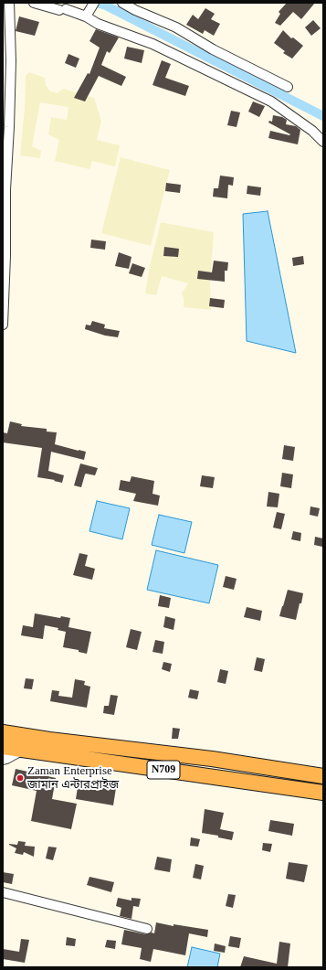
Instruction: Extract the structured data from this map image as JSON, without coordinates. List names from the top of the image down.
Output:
{
  "streets": {
    "highway": ["N709"]
  },
  "places": ["Zaman Enterprise জামান এন্টারপ্রাইজ"]
}
